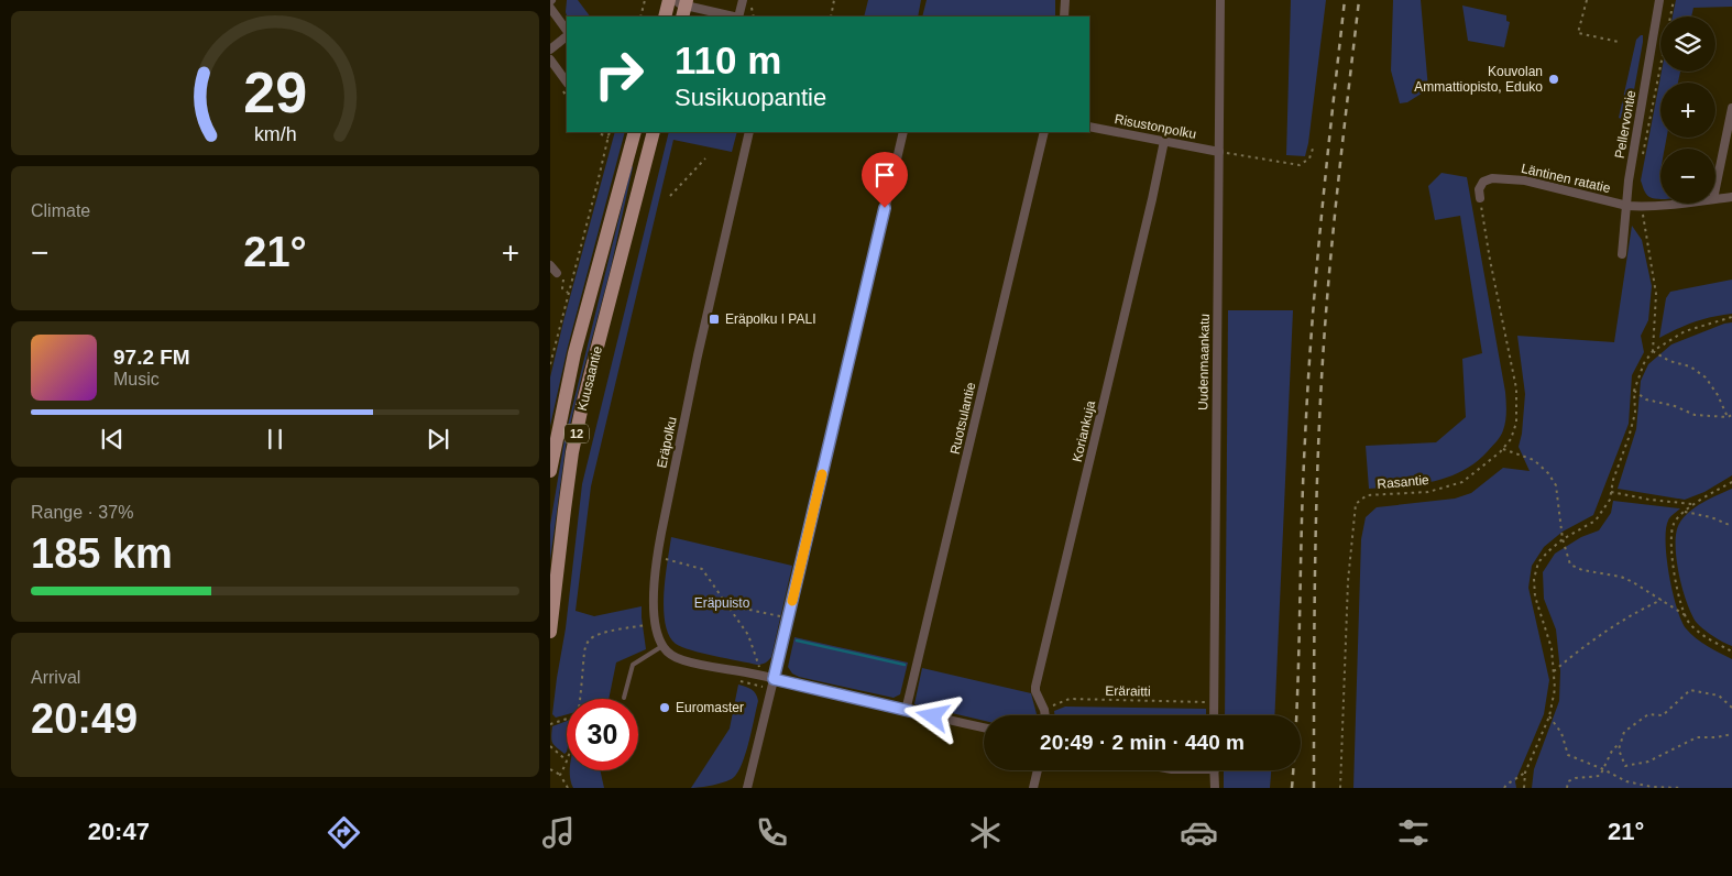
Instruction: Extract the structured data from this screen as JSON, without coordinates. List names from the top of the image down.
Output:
{
  "streets": {
    "main road": ["Kuusaantie", "12"],
    "street": [
      "Pellervontie",
      "Risustonpolku",
      "Läntinen ratatie",
      "Uudenmaankatu",
      "Ruotsulantie",
      "Koriankuja",
      "Eräpolku"
    ],
    "path": ["Rasantie", "Eräraitti"]
  },
  "crossings": [
    ["Pellervontie", "Läntinen ratatie"],
    ["Risustonpolku", "Uudenmaankatu"],
    ["Risustonpolku", "Koriankuja"],
    ["Läntinen ratatie", "Rasantie"],
    ["Uudenmaankatu", "Eräraitti"],
    ["Koriankuja", "Eräraitti"]
  ],
  "parks": ["Eräpuisto"],
  "places": {
    "other": ["Kouvolan Ammattiopisto, Eduko", "Euromaster"],
    "transit": ["Eräpolku I PALI"]
  },
  "page": {
    "map_buttons": ["+", "−"],
    "turn": ["110 m", "Susikuopantie"],
    "tile": [
      "Climate",
      ["Range · 37%", "185 km"],
      ["Arrival", "20:49"]
    ],
    "heat": ["−", "21°", "+"],
    "song": ["97.2 FM", "Music"],
    "limit": "30",
    "trip": "20:49 · 2 min · 440 m",
    "tabs": ["20:47", "21°"],
    "gauge": ["29", "km/h"]
  }
}
